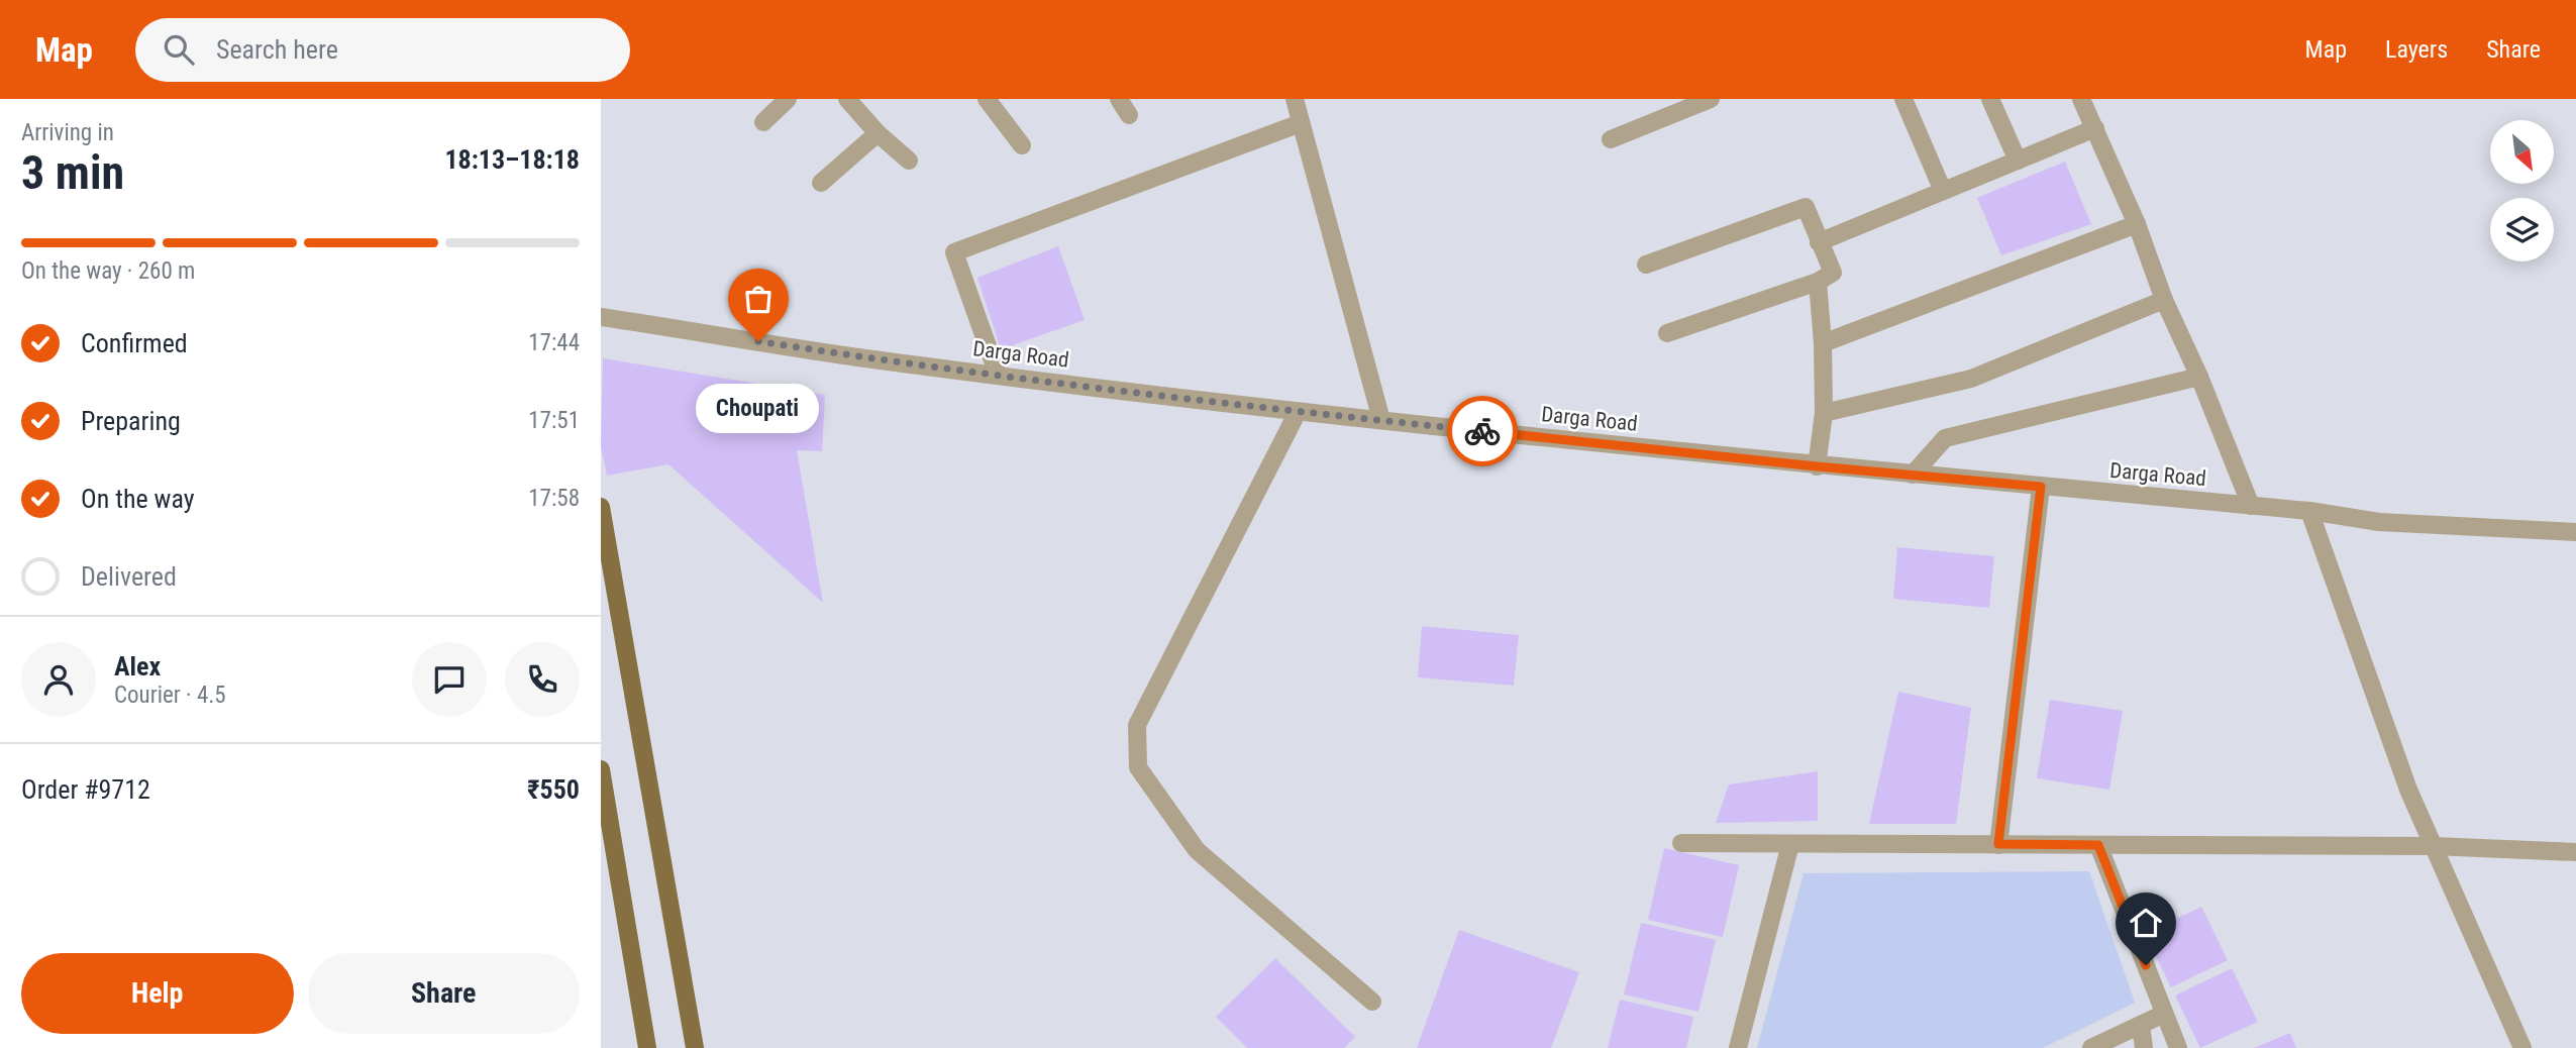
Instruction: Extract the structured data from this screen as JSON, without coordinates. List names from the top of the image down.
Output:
{
  "streets": {
    "street": ["Darga Road"]
  },
  "places": ["Choupati"],
  "north": "bottom right",
  "page": {
    "header": "Map",
    "search": "Search here",
    "nav": ["Map", "Layers", "Share"],
    "heading": ["3 min", "Arriving in", "18:13–18:18"],
    "panel": [
      "Alex",
      "Courier · 4.5",
      "Order #9712",
      "₹550"
    ],
    "bar": "On the way · 260 m",
    "list": [
      ["Confirmed", "17:44"],
      ["Preparing", "17:51"],
      ["On the way", "17:58"],
      "Delivered"
    ],
    "bubble": "Choupati",
    "buttons": ["Help", "Share"]
  }
}
